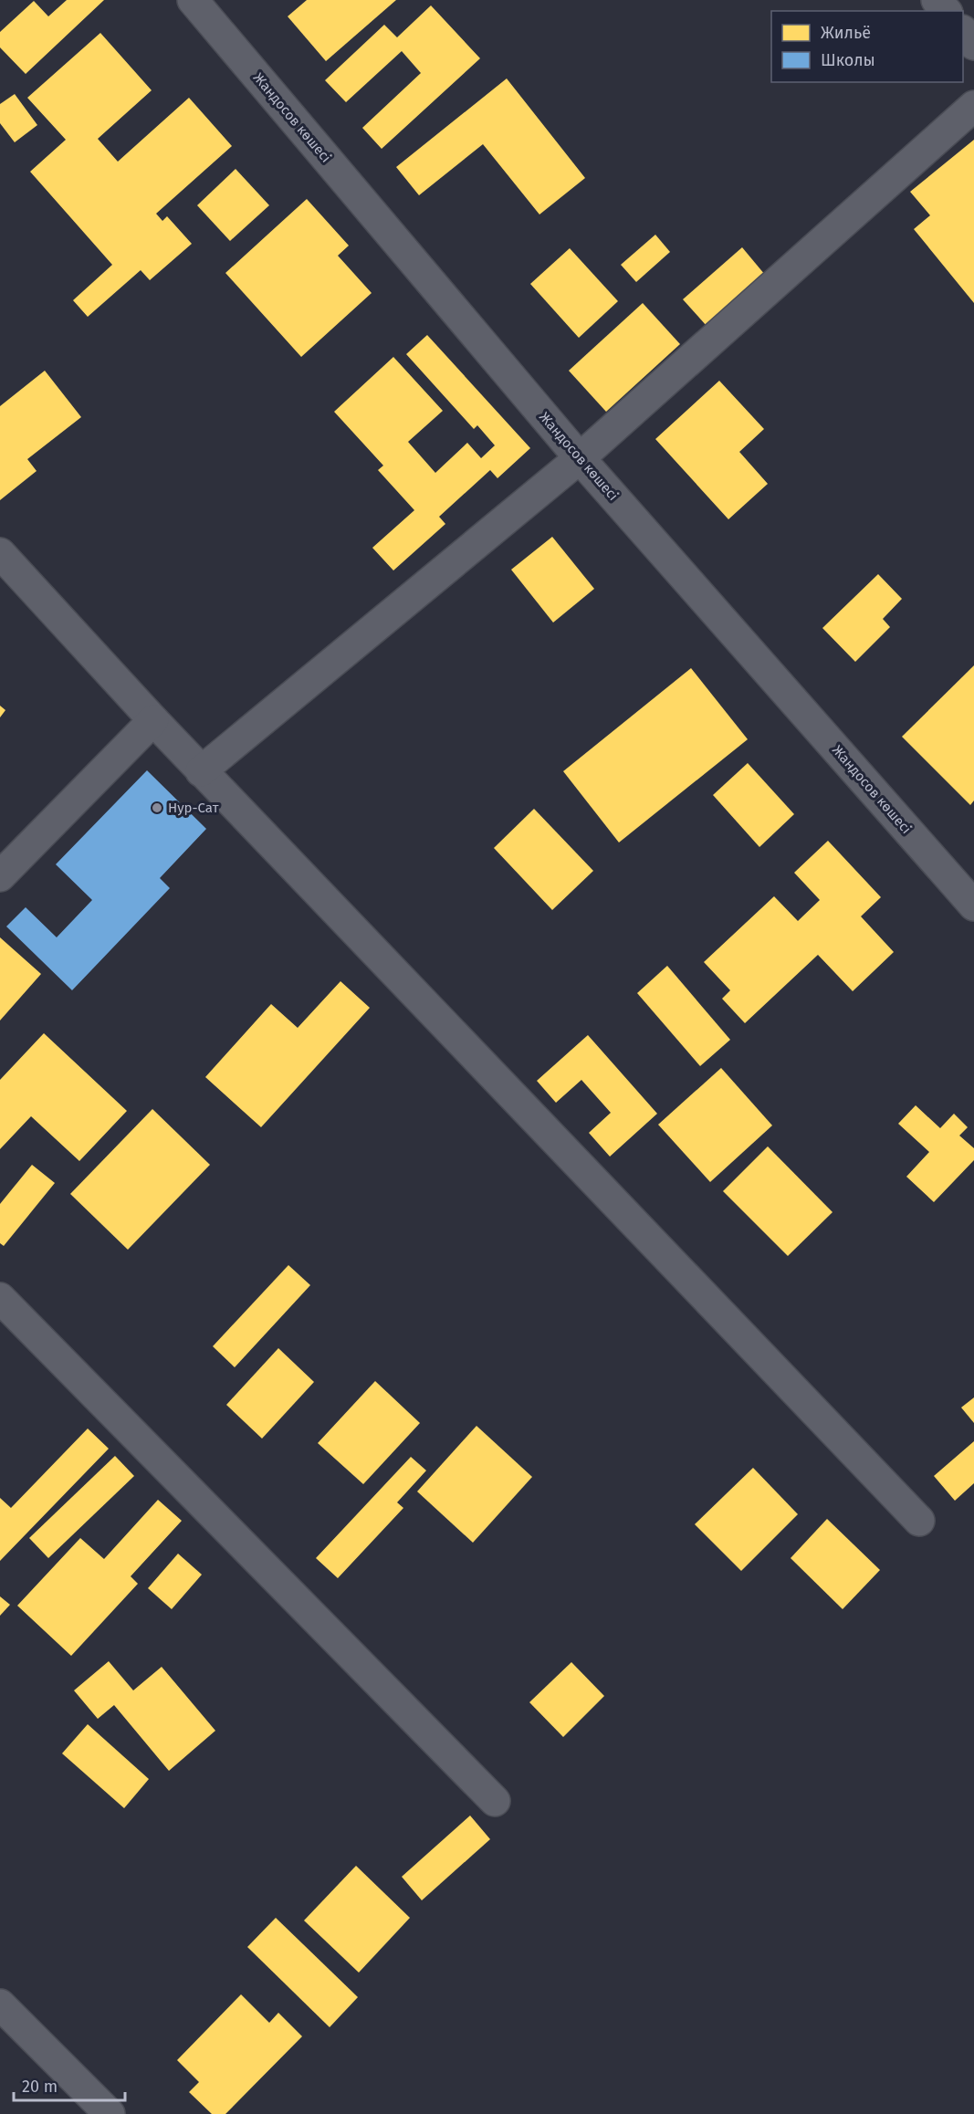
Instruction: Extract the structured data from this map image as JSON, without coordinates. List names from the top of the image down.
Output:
{
  "streets": {
    "street": ["Жандосов көшесі"]
  },
  "places": ["Нур-Сат"],
  "legend": ["Жильё", "Школы"],
  "scale_bar": "20 m"
}
